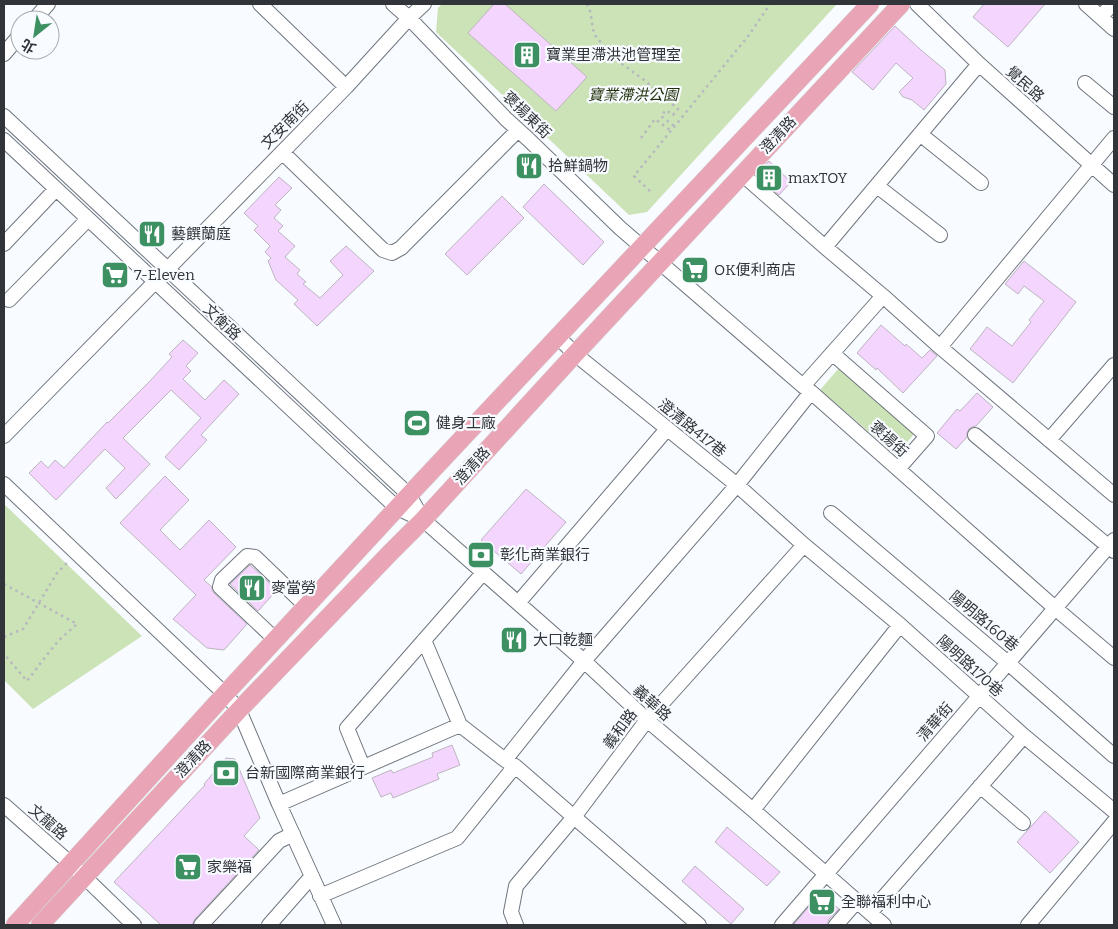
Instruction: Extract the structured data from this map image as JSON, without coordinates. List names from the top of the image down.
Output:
{
  "streets": {
    "main road": ["澄清路"],
    "street": [
      "覺民路",
      "褒揚東街",
      "文安南街",
      "文衡路",
      "澄清路417巷",
      "褒揚街",
      "陽明路160巷",
      "陽明路170巷",
      "義華路",
      "清華街",
      "義和路",
      "文龍路"
    ]
  },
  "crossings": [
    ["褒揚東街", "文安南街"],
    ["褒揚東街", "澄清路"],
    ["褒揚東街", "褒揚街"],
    ["文安南街", "文衡路"],
    ["澄清路", "文衡路"],
    ["澄清路", "澄清路417巷"],
    ["澄清路", "褒揚街"],
    ["澄清路", "義華路"],
    ["澄清路", "文龍路"],
    ["文衡路", "義華路"],
    ["澄清路417巷", "陽明路170巷"],
    ["澄清路417巷", "義和路"],
    ["褒揚街", "清華街"],
    ["陽明路160巷", "清華街"],
    ["陽明路170巷", "清華街"],
    ["陽明路170巷", "義和路"],
    ["義華路", "清華街"],
    ["義華路", "義和路"]
  ],
  "parks": ["寶業滯洪公園"],
  "places": {
    "building": ["寶業里滯洪池管理室", "maxTOY"],
    "restaurant": [
      "拾鮮鍋物",
      "藝饌蘭庭",
      "麥當勞",
      "大口乾麵"
    ],
    "supermarket": [
      "OK便利商店",
      "7-Eleven",
      "家樂福",
      "全聯福利中心"
    ],
    "sports": ["健身工廠"],
    "bank": ["彰化商業銀行", "台新國際商業銀行"]
  },
  "north": "bottom left"
}
